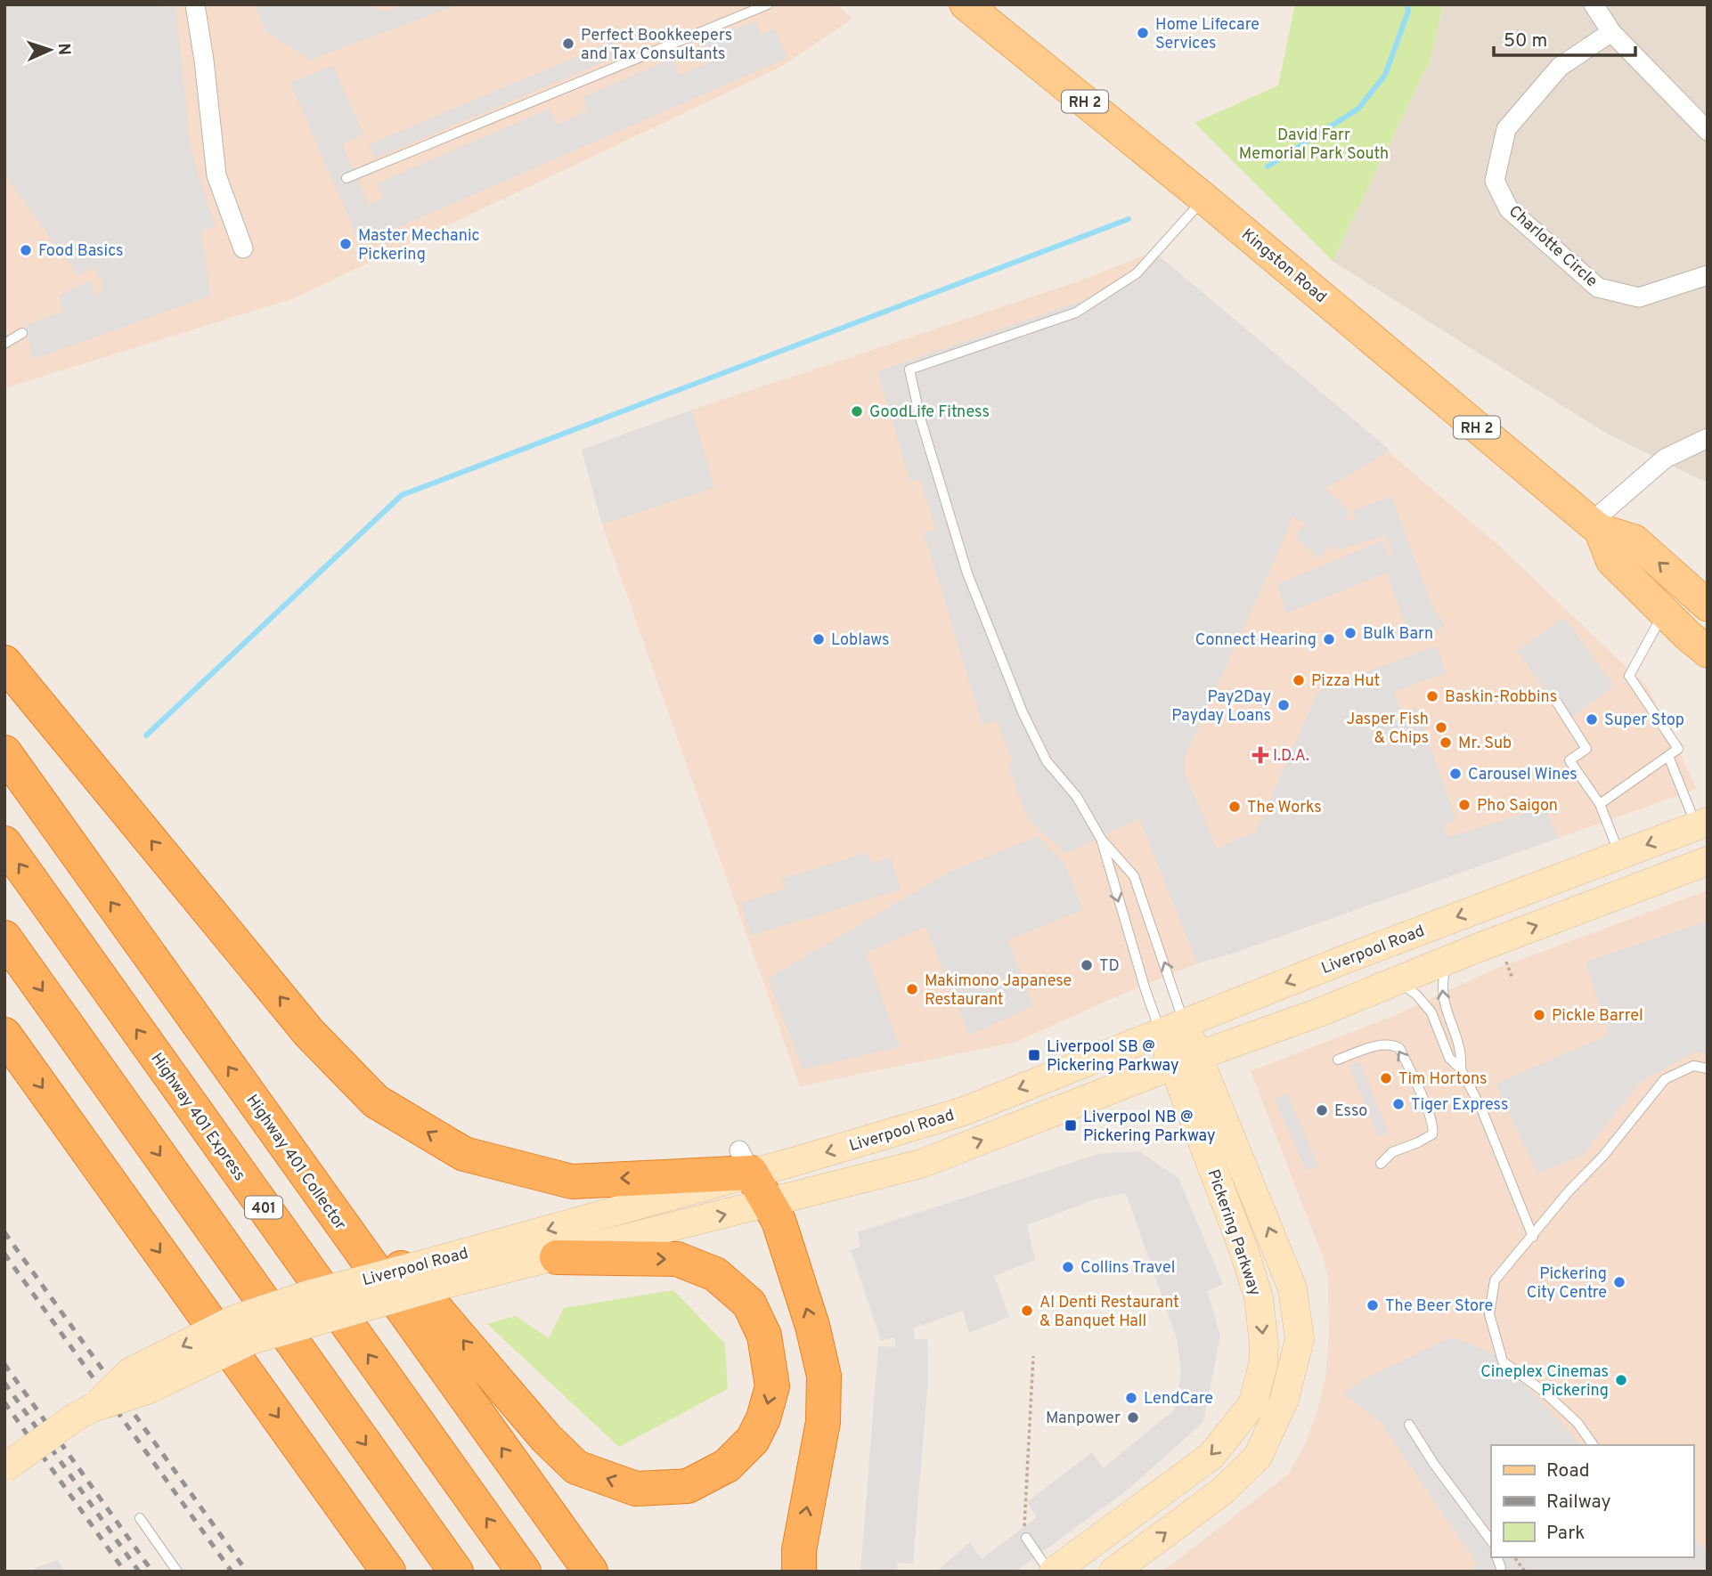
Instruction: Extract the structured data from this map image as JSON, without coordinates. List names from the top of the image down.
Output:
{
  "streets": {
    "highway": ["Highway 401 Express", "Highway 401 Collector", "401"],
    "main road": [
      "RH 2",
      "Kingston Road",
      "Liverpool Road",
      "Pickering Parkway"
    ],
    "street": ["Charlotte Circle"]
  },
  "crossings": [
    ["Liverpool Road", "Pickering Parkway"]
  ],
  "parks": ["David Farr Memorial Park South"],
  "places": {
    "other": [
      "Home Lifecare Services",
      "Perfect Bookkeepers and Tax Consultants",
      "Master Mechanic Pickering",
      "Food Basics",
      "GoodLife Fitness",
      "Bulk Barn",
      "Loblaws",
      "Connect Hearing",
      "Pizza Hut",
      "Baskin-Robbins",
      "Pay2Day Payday Loans",
      "Super Stop",
      "Jasper Fish & Chips",
      "Mr. Sub",
      "Carousel Wines",
      "Pho Saigon",
      "The Works",
      "TD",
      "Makimono Japanese Restaurant",
      "Pickle Barrel",
      "Tim Hortons",
      "Tiger Express",
      "Esso",
      "Collins Travel",
      "Pickering City Centre",
      "The Beer Store",
      "Al Denti Restaurant & Banquet Hall",
      "Cineplex Cinemas Pickering",
      "LendCare",
      "Manpower"
    ],
    "health": ["I.D.A."],
    "transit": ["Liverpool SB @ Pickering Parkway", "Liverpool NB @ Pickering Parkway"]
  },
  "legend": ["Road", "Railway", "Park"],
  "scale_bar": "50 m",
  "north": "right"
}
